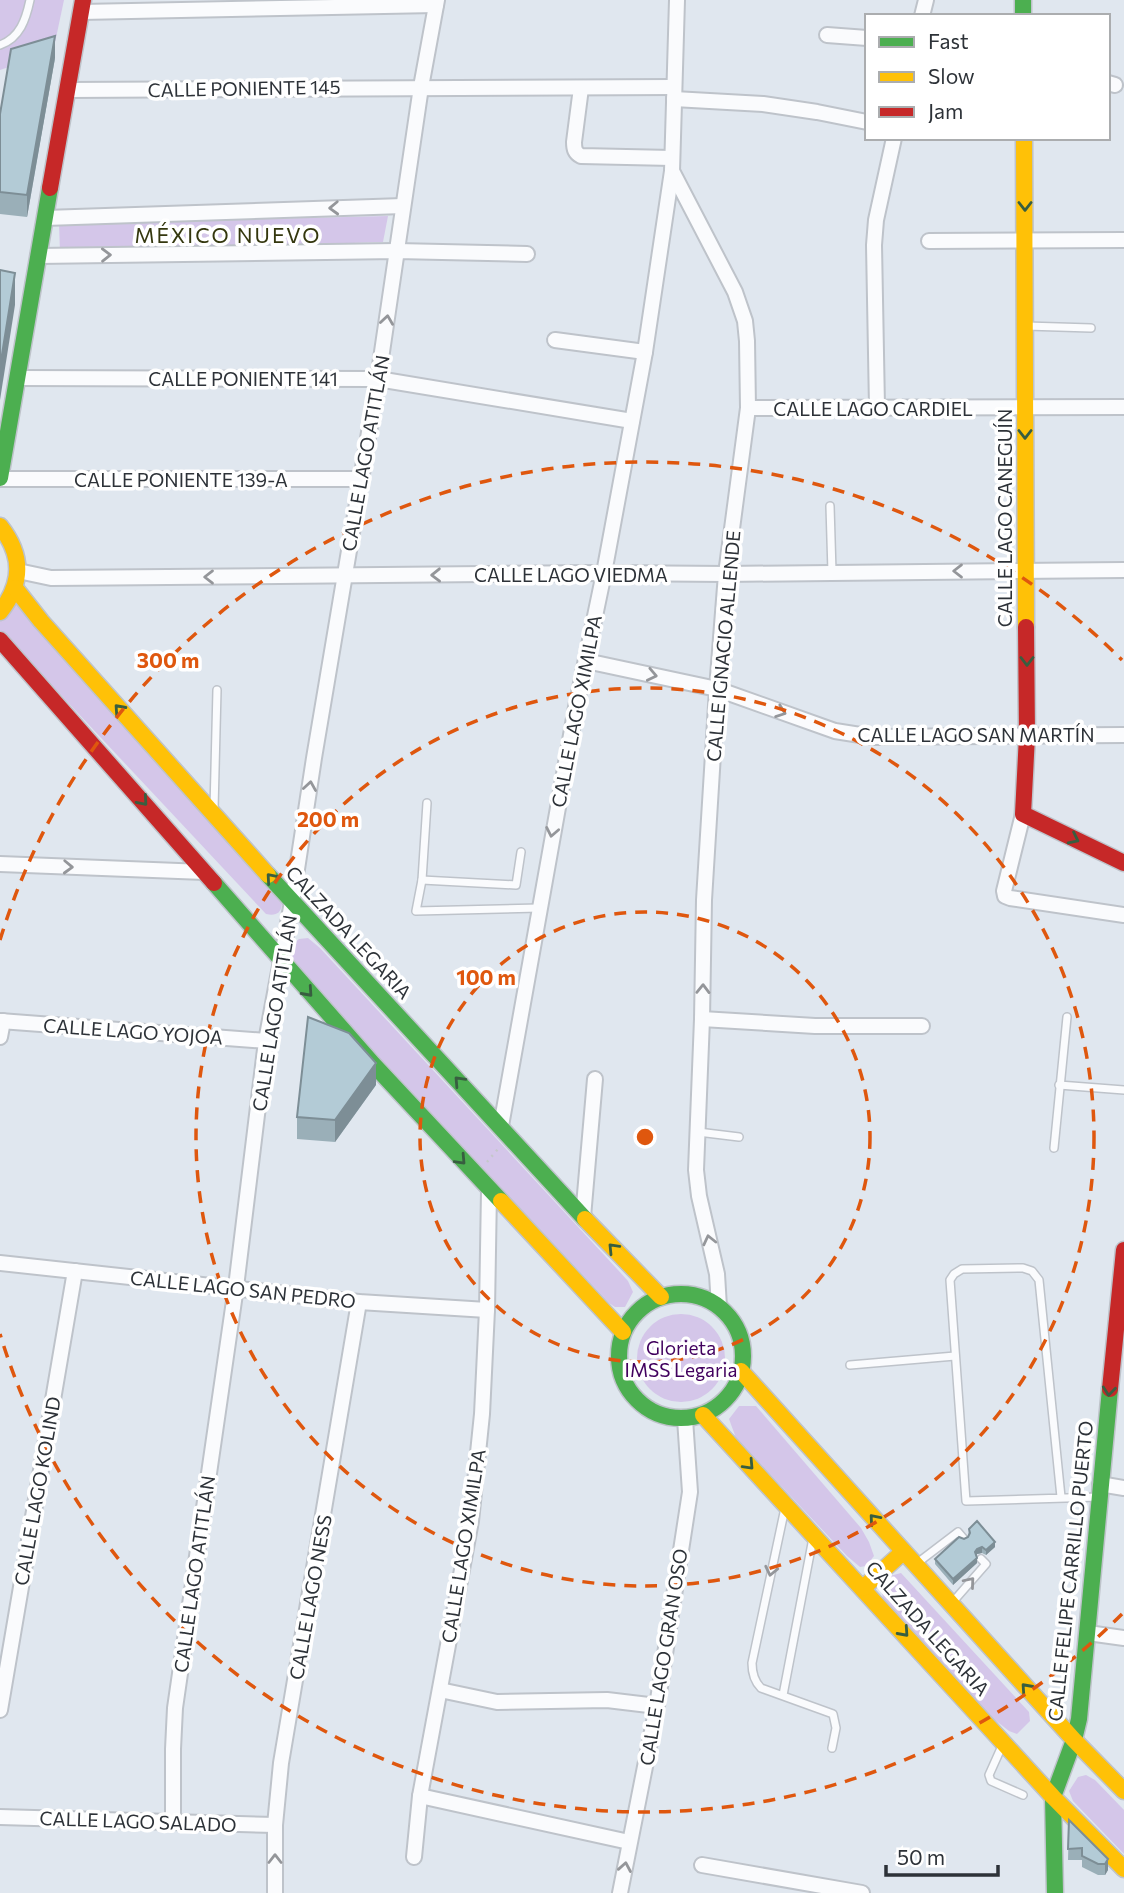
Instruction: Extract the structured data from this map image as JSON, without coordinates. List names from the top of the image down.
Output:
{
  "streets": {
    "main road": ["CALLE LAGO CANEGUÍN", "CALZADA LEGARIA", "CALLE FELIPE CARRILLO PUERTO"],
    "street": [
      "CALLE PONIENTE 145",
      "CALLE PONIENTE 141",
      "CALLE LAGO CARDIEL",
      "CALLE LAGO ATITLÁN",
      "CALLE PONIENTE 139-A",
      "CALLE LAGO VIEDMA",
      "CALLE IGNACIO ALLENDE",
      "CALLE LAGO XIMILPA",
      "CALLE LAGO SAN MARTÍN",
      "CALLE LAGO YOJOA",
      "CALLE LAGO SAN PEDRO",
      "CALLE LAGO KOLIND",
      "CALLE LAGO NESS",
      "CALLE LAGO GRAN OSO",
      "CALLE LAGO SALADO"
    ]
  },
  "crossings": [
    ["CALLE PONIENTE 145", "CALLE LAGO ATITLÁN"],
    ["CALLE PONIENTE 145", "CALLE IGNACIO ALLENDE"],
    ["CALLE PONIENTE 141", "CALLE LAGO ATITLÁN"],
    ["CALLE PONIENTE 141", "CALLE LAGO XIMILPA"],
    ["CALLE LAGO CARDIEL", "CALLE LAGO CANEGUÍN"],
    ["CALLE LAGO CARDIEL", "CALLE IGNACIO ALLENDE"],
    ["CALLE LAGO ATITLÁN", "CALLE PONIENTE 139-A"],
    ["CALLE LAGO ATITLÁN", "CALLE LAGO VIEDMA"],
    ["CALLE LAGO ATITLÁN", "CALZADA LEGARIA"],
    ["CALLE LAGO ATITLÁN", "CALLE LAGO YOJOA"],
    ["CALLE LAGO ATITLÁN", "CALLE LAGO SAN PEDRO"],
    ["CALLE LAGO ATITLÁN", "CALLE LAGO SALADO"],
    ["CALLE LAGO CANEGUÍN", "CALLE LAGO VIEDMA"],
    ["CALLE LAGO CANEGUÍN", "CALLE LAGO SAN MARTÍN"],
    ["CALLE LAGO VIEDMA", "CALLE IGNACIO ALLENDE"],
    ["CALLE LAGO VIEDMA", "CALLE LAGO XIMILPA"],
    ["CALLE IGNACIO ALLENDE", "CALLE LAGO XIMILPA"],
    ["CALLE IGNACIO ALLENDE", "CALLE LAGO SAN MARTÍN"],
    ["CALLE IGNACIO ALLENDE", "CALZADA LEGARIA"],
    ["CALLE IGNACIO ALLENDE", "CALLE LAGO GRAN OSO"],
    ["CALLE LAGO XIMILPA", "CALLE LAGO SAN MARTÍN"],
    ["CALLE LAGO XIMILPA", "CALZADA LEGARIA"],
    ["CALLE LAGO XIMILPA", "CALLE LAGO SAN PEDRO"],
    ["CALZADA LEGARIA", "CALLE FELIPE CARRILLO PUERTO"],
    ["CALZADA LEGARIA", "CALLE LAGO GRAN OSO"],
    ["CALLE LAGO SAN PEDRO", "CALLE LAGO KOLIND"],
    ["CALLE LAGO SAN PEDRO", "CALLE LAGO NESS"],
    ["CALLE LAGO NESS", "CALLE LAGO SALADO"]
  ],
  "one_way": [
    "CALLE LAGO CANEGUÍN",
    "CALLE LAGO VIEDMA",
    "CALLE IGNACIO ALLENDE",
    "CALLE LAGO SAN MARTÍN"
  ],
  "districts": ["MÉXICO NUEVO"],
  "parks": ["Glorieta IMSS Legaria"],
  "legend": ["Fast", "Slow", "Jam"],
  "scale_bar": "50 m",
  "rings": ["300 m", "200 m", "100 m"]
}
